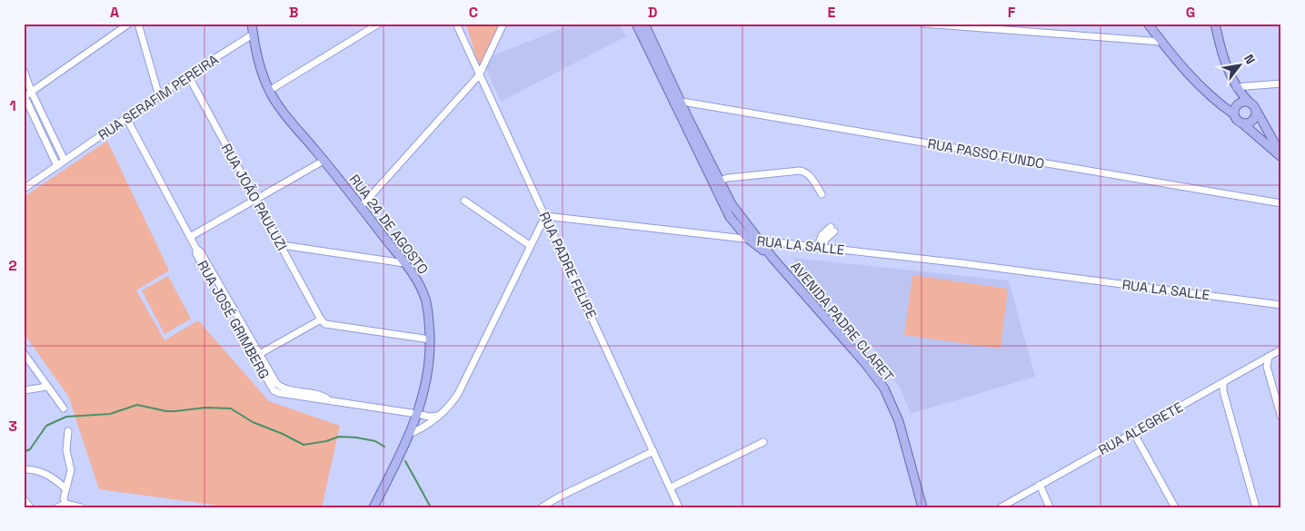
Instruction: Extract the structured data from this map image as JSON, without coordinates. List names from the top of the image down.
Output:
{
  "streets": {
    "main road": ["RUA 24 DE AGOSTO", "AVENIDA PADRE CLARET"],
    "street": [
      "RUA SERAFIM PEREIRA",
      "RUA PASSO FUNDO",
      "RUA JOÃO PAULUZI",
      "RUA LA SALLE",
      "RUA PADRE FELIPE",
      "RUA JOSÉ GRIMBERG",
      "RUA ALEGRETE"
    ]
  },
  "crossings": [
    ["RUA SERAFIM PEREIRA", "RUA JOÃO PAULUZI"],
    ["RUA SERAFIM PEREIRA", "RUA 24 DE AGOSTO"],
    ["RUA SERAFIM PEREIRA", "RUA JOSÉ GRIMBERG"],
    ["RUA PASSO FUNDO", "AVENIDA PADRE CLARET"],
    ["RUA 24 DE AGOSTO", "RUA JOSÉ GRIMBERG"],
    ["RUA LA SALLE", "RUA PADRE FELIPE"],
    ["RUA LA SALLE", "AVENIDA PADRE CLARET"]
  ],
  "north": "top right",
  "grid": {
    "columns": [
      "A",
      "B",
      "C",
      "D",
      "E",
      "F",
      "G"
    ],
    "rows": ["1", "2", "3"]
  }
}
